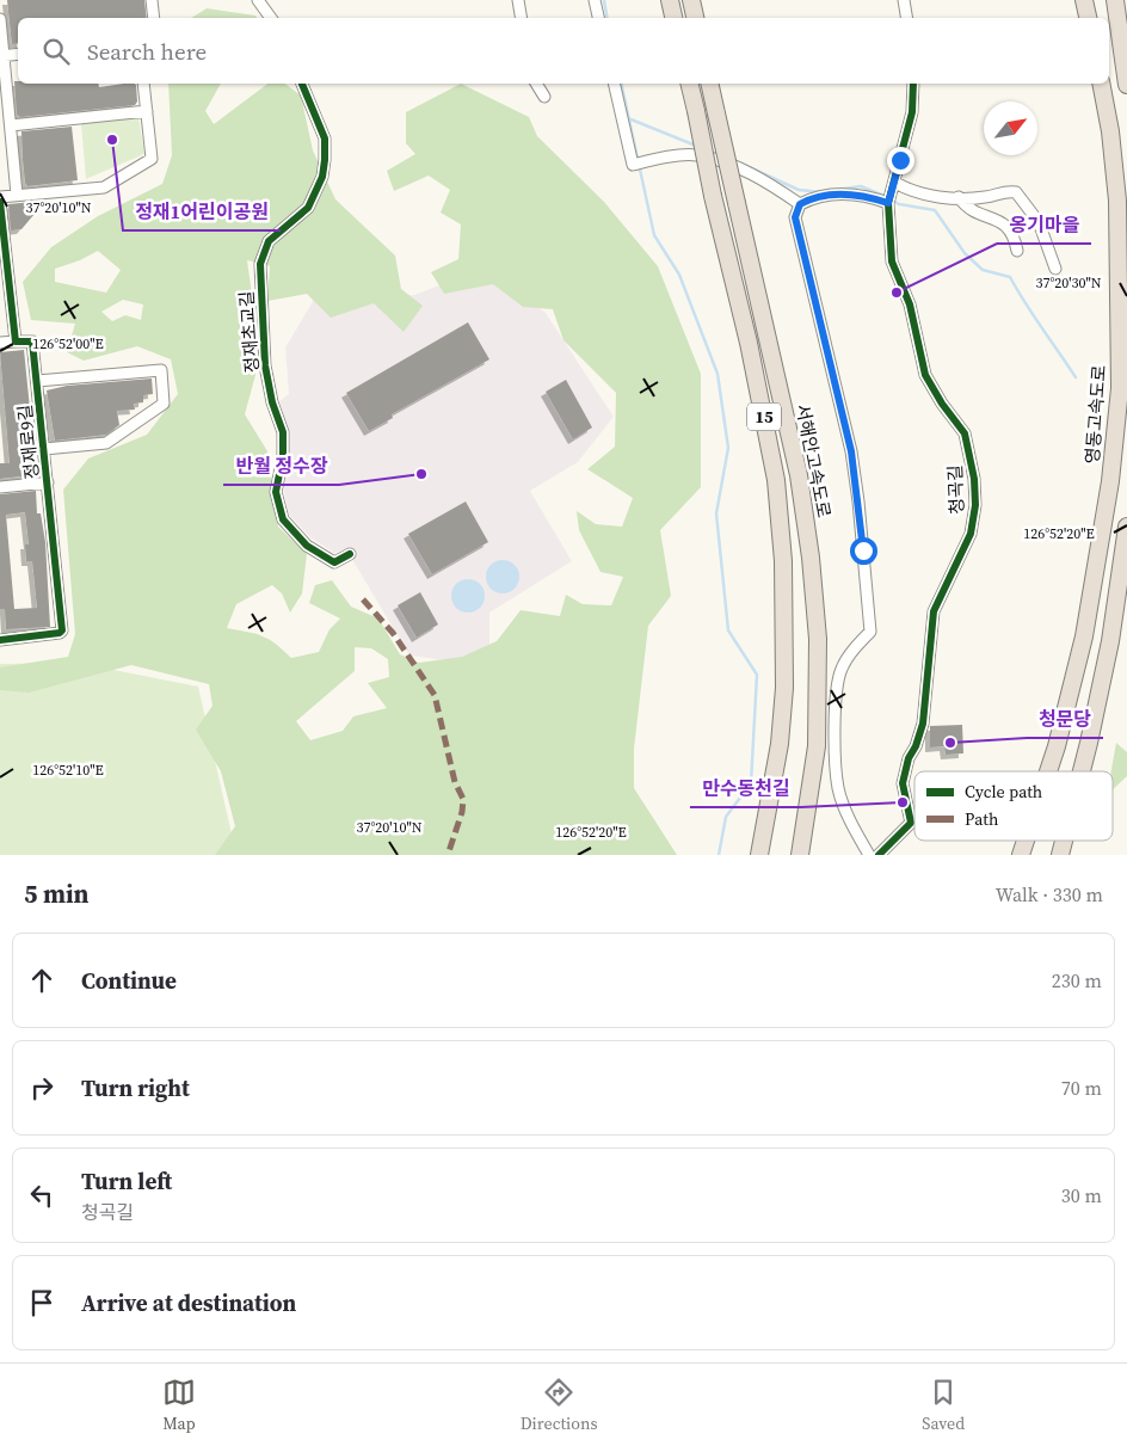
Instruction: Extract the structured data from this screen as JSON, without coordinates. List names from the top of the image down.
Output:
{
  "streets": {
    "highway": ["영동고속도로", "15", "서해안고속도로"],
    "street": ["정재초교길", "정재로9길", "청곡길"]
  },
  "places": [
    "정재1어린이공원",
    "옹기마을",
    "반월 정수장",
    "청문당",
    "만수동천길"
  ],
  "legend": ["Cycle path", "Path"],
  "north": "top right",
  "page": {
    "search": "Search here",
    "heading": ["5 min", "Walk · 330 m"],
    "list": [
      ["Continue", "230 m"],
      ["Turn right", "70 m"],
      ["Turn left", "청곡길", "30 m"],
      "Arrive at destination"
    ],
    "nav": ["Map", "Directions", "Saved"]
  },
  "coordinates": [
    "37°20'10\"N",
    "37°20'30\"N",
    "126°52'00\"E",
    "126°52'20\"E",
    "126°52'10\"E"
  ]
}
